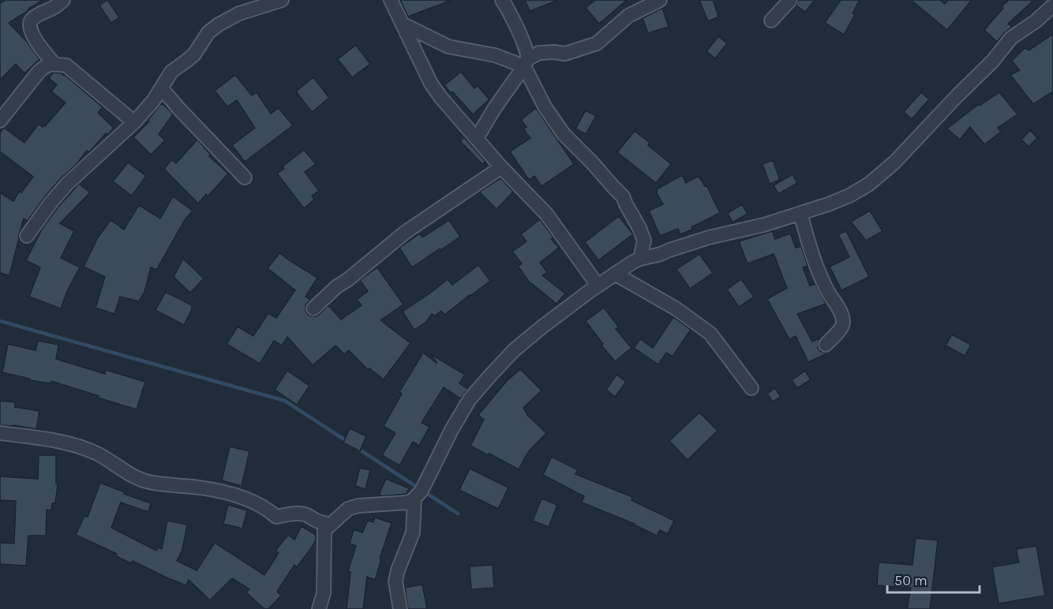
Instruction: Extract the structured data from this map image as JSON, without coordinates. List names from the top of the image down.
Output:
{
  "scale_bar": "50 m"
}
